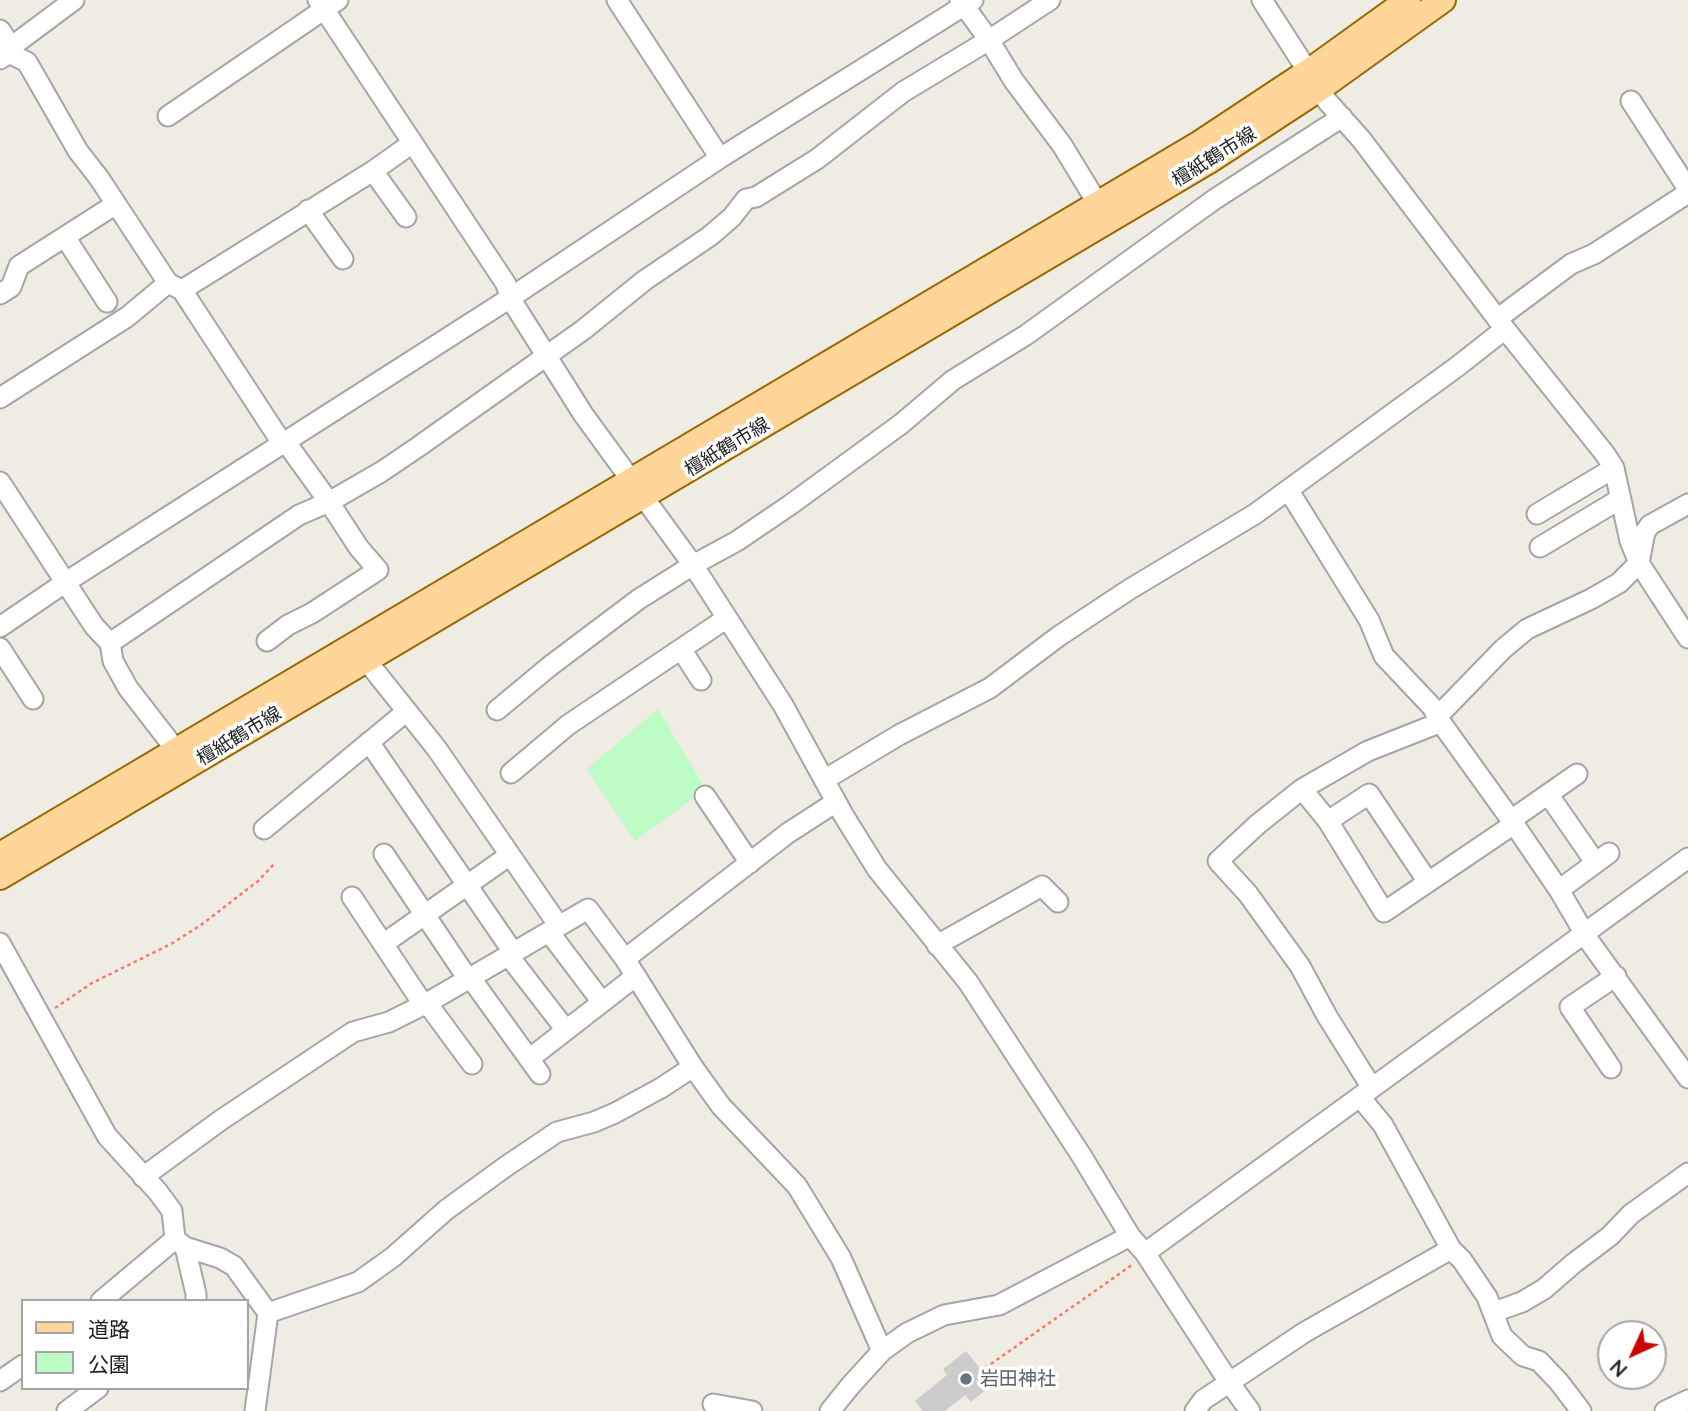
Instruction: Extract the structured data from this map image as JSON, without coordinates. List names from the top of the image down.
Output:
{
  "streets": {
    "main road": ["檀紙鶴市線"]
  },
  "places": ["岩田神社"],
  "legend": ["道路", "公園"],
  "north": "bottom left"
}
